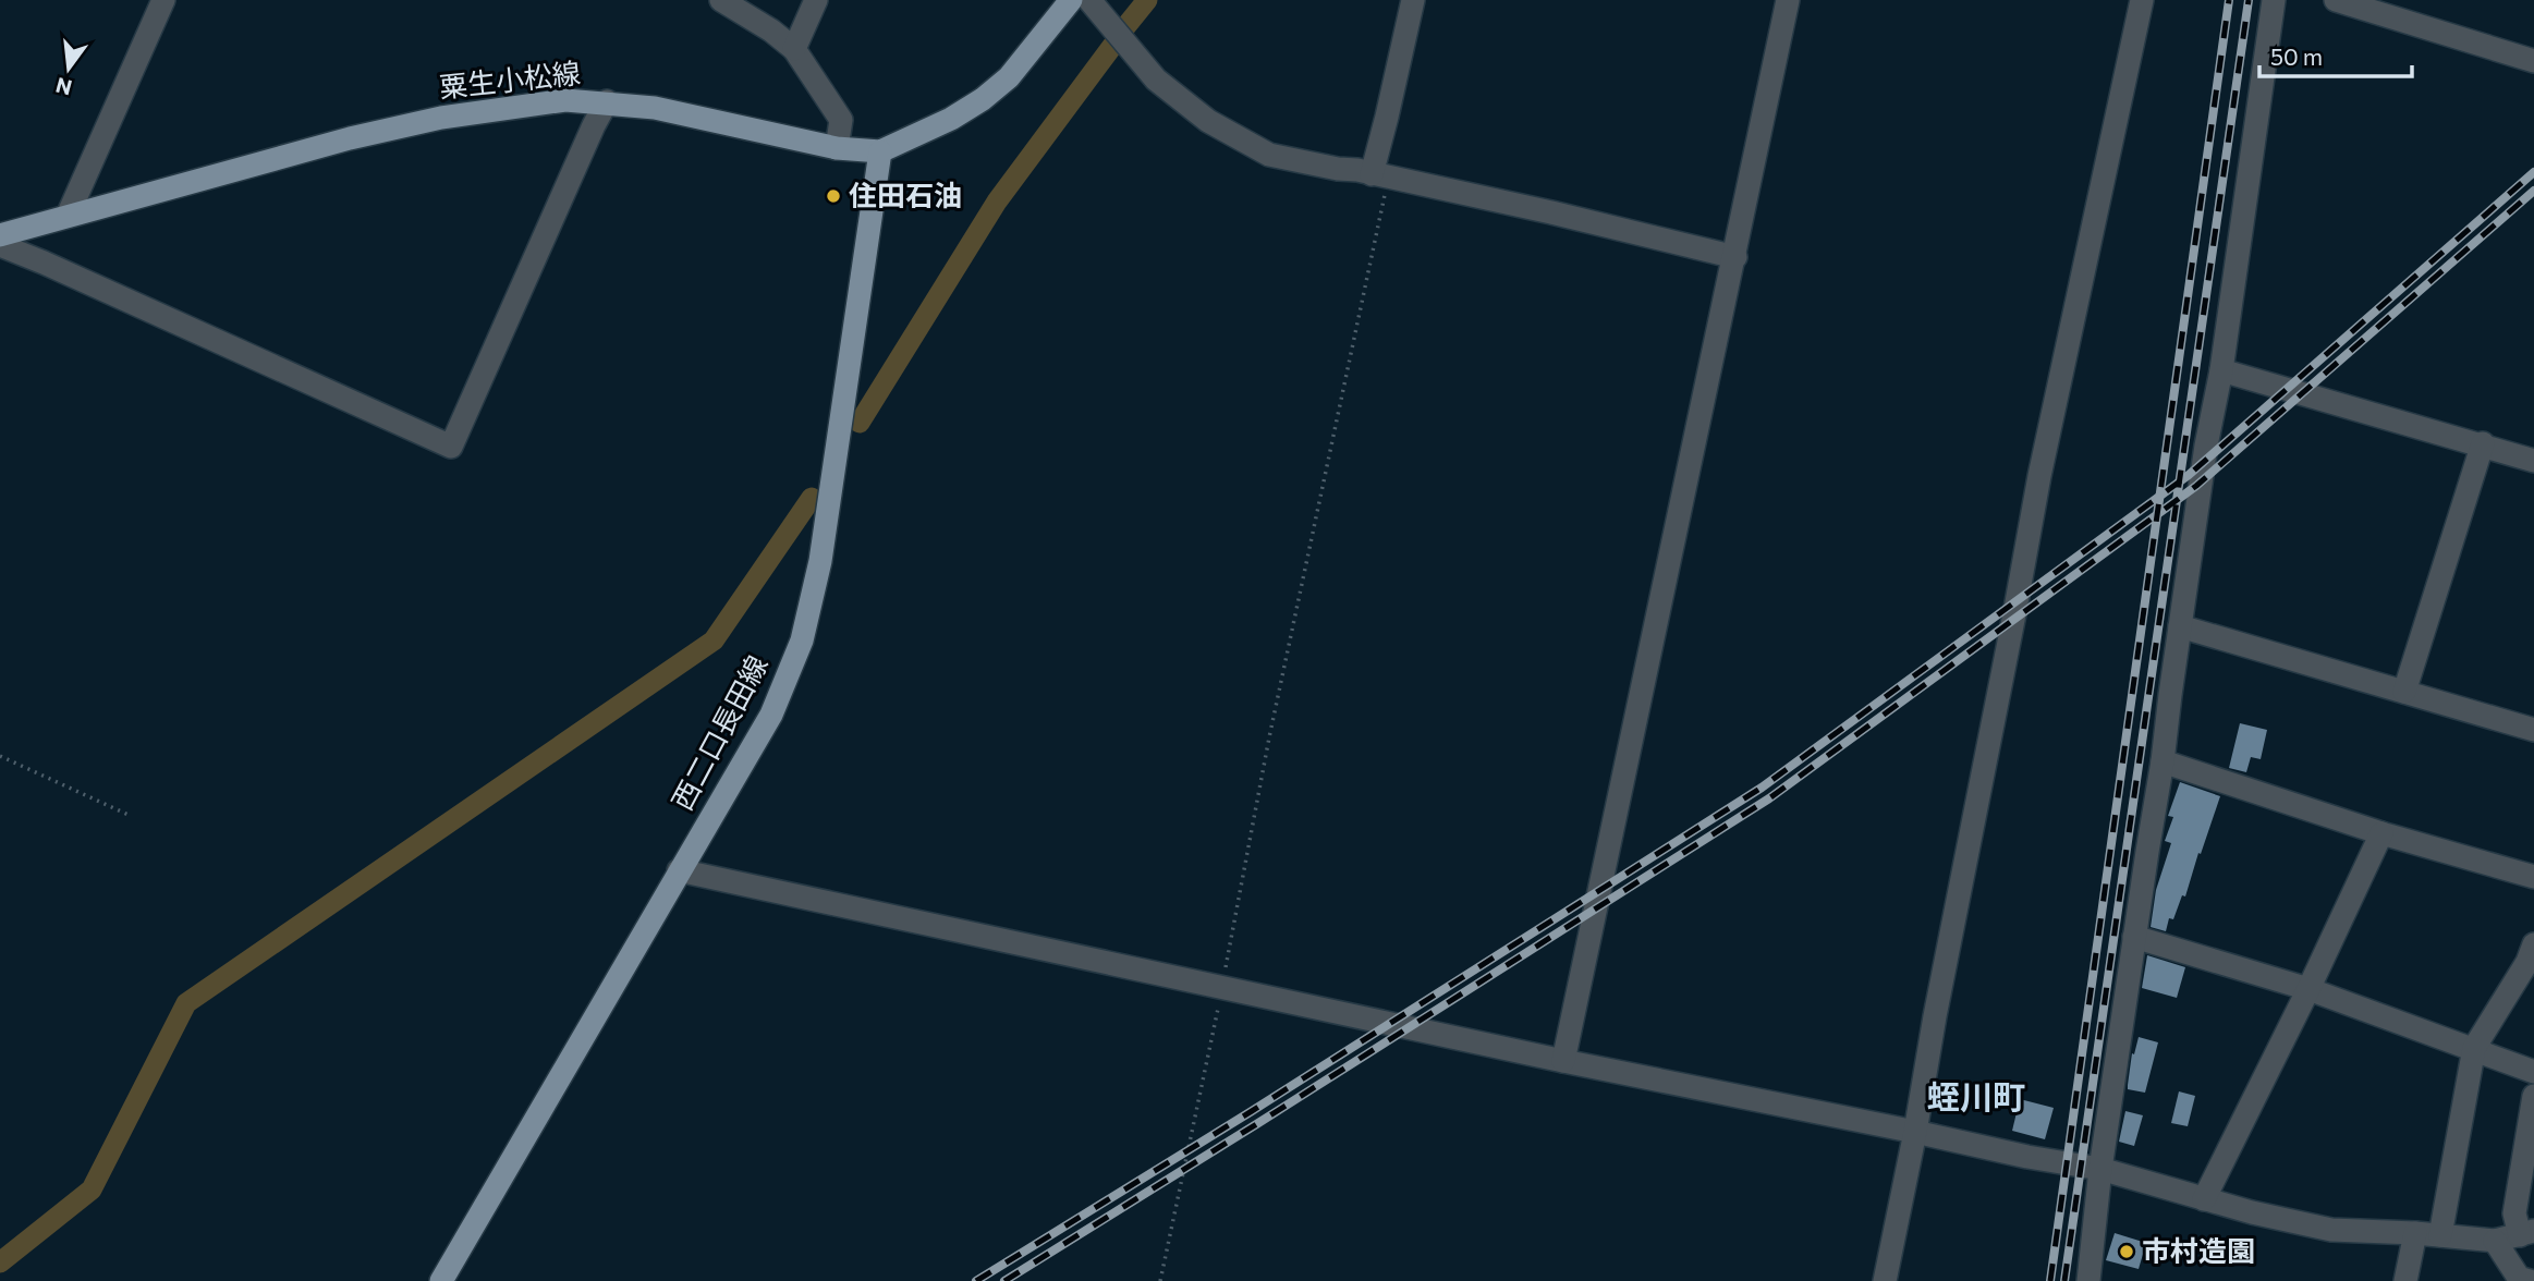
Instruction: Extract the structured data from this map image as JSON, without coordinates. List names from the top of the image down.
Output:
{
  "streets": {
    "main road": ["粟生小松線", "西二口長田線"]
  },
  "crossings": [
    ["粟生小松線", "西二口長田線"]
  ],
  "districts": ["蛭川町"],
  "places": ["住田石油", "市村造園"],
  "scale_bar": "50 m",
  "north": "bottom"
}
